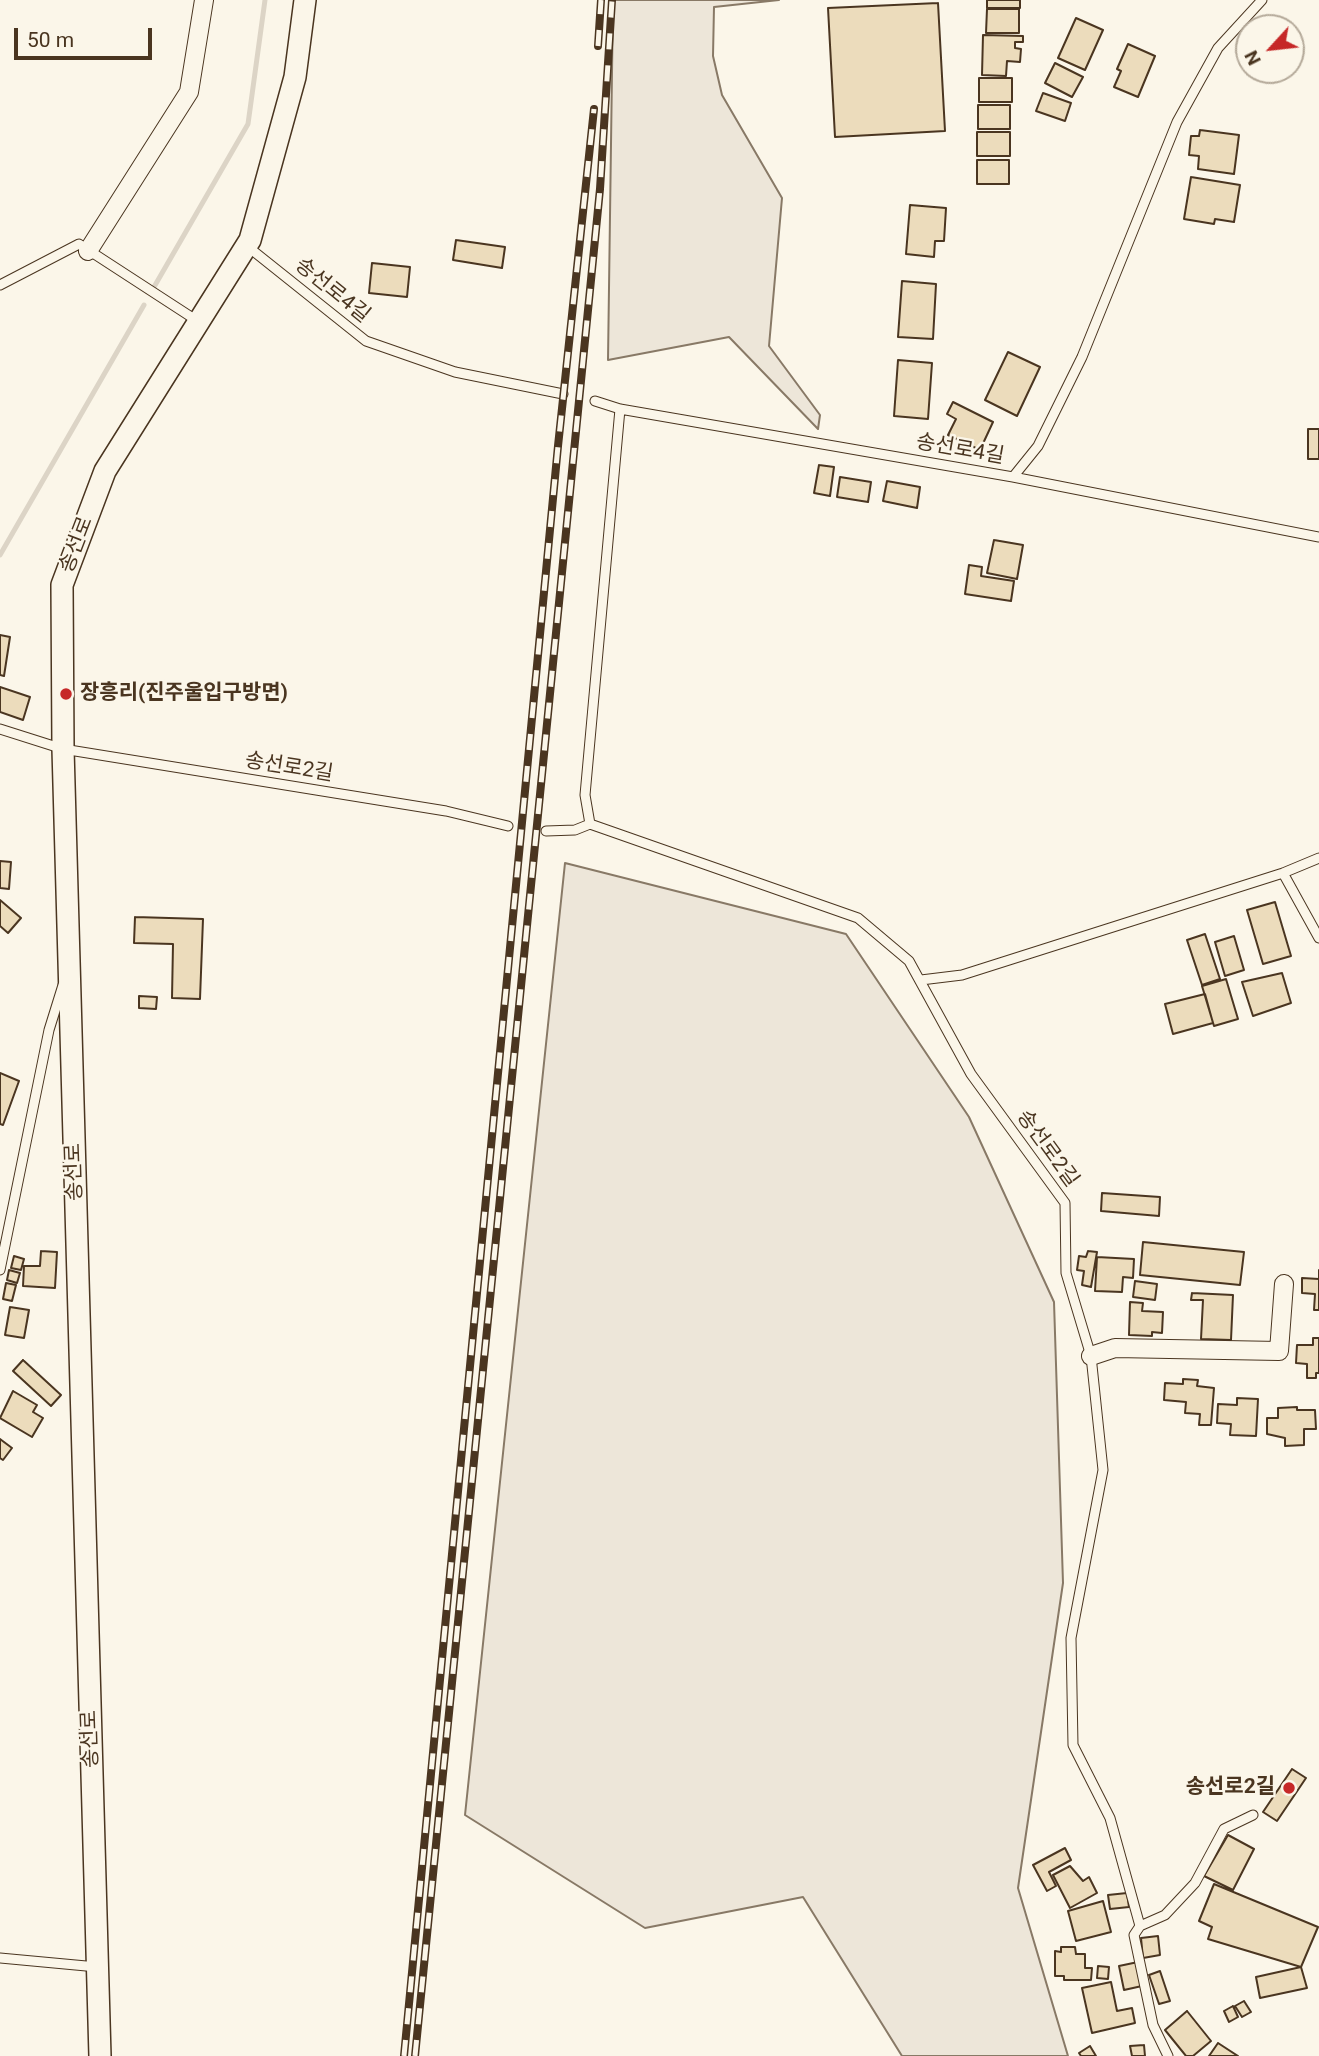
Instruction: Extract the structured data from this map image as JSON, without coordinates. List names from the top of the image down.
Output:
{
  "streets": {
    "street": ["송선로"],
    "lane": ["송선로4길", "송선로2길"]
  },
  "crossings": [
    ["송선로4길", "송선로"],
    ["송선로", "송선로2길"]
  ],
  "places": ["장흥리(진주울입구방면)", "송선로2길"],
  "scale_bar": "50 m",
  "north": "bottom left"
}
